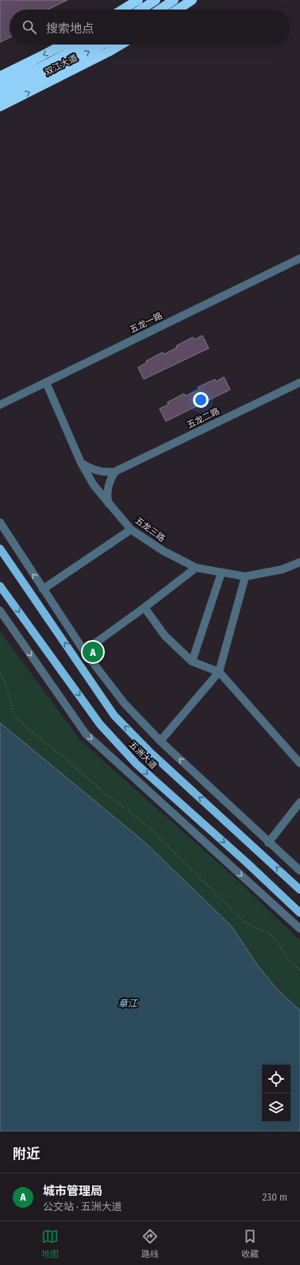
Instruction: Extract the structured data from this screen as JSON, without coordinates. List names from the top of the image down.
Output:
{
  "streets": {
    "highway": ["双江大道"],
    "main road": ["五洲大道"],
    "street": ["五龙一路", "五龙二路", "五龙三路"]
  },
  "crossings": [
    ["五龙一路", "五龙三路"]
  ],
  "water": ["章江"],
  "page": {
    "search": "搜索地点",
    "pins": "A",
    "heading": "附近",
    "list": [
      {
        "mark": "A",
        "name": "城市管理局",
        "note": "公交站 · 五洲大道",
        "value": "230 m"
      }
    ],
    "nav": ["地图", "路线", "收藏"]
  }
}
